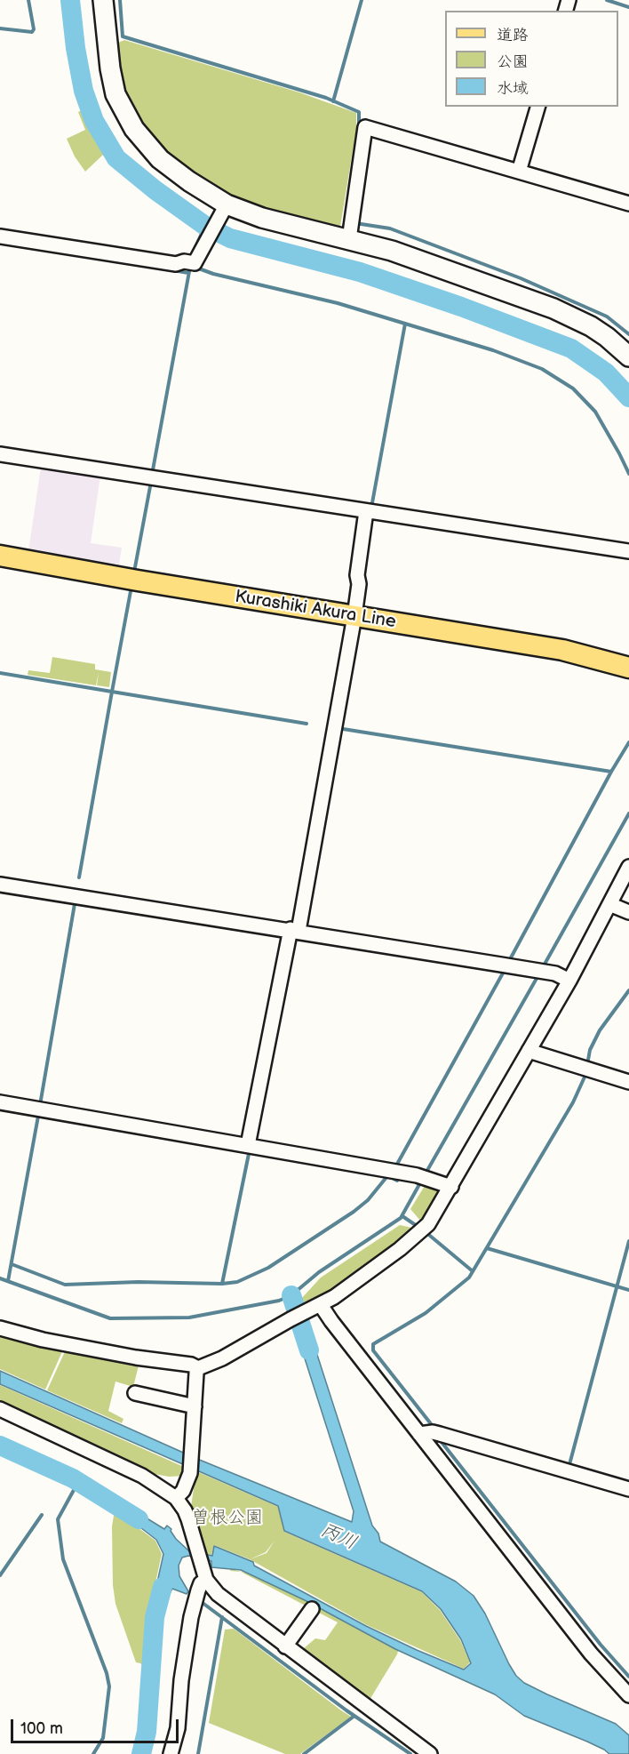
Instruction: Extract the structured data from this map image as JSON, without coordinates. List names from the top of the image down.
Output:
{
  "streets": {
    "main road": ["Kurashiki Akura Line"]
  },
  "water": ["丙川"],
  "parks": ["曽根公園"],
  "legend": ["道路", "公園", "水域"],
  "scale_bar": "100 m"
}
